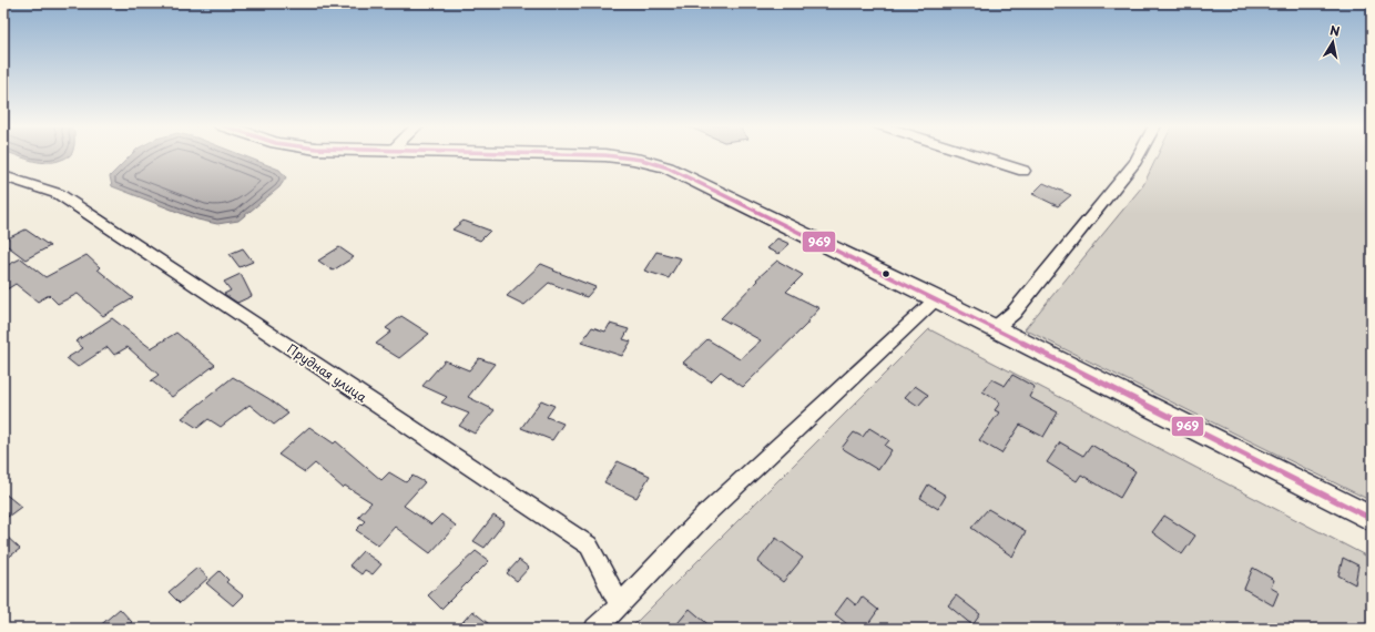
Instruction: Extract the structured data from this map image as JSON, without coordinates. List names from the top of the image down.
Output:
{
  "streets": {
    "street": ["Прудная улица"]
  },
  "lines": ["transit line 969"],
  "north": "top"
}
